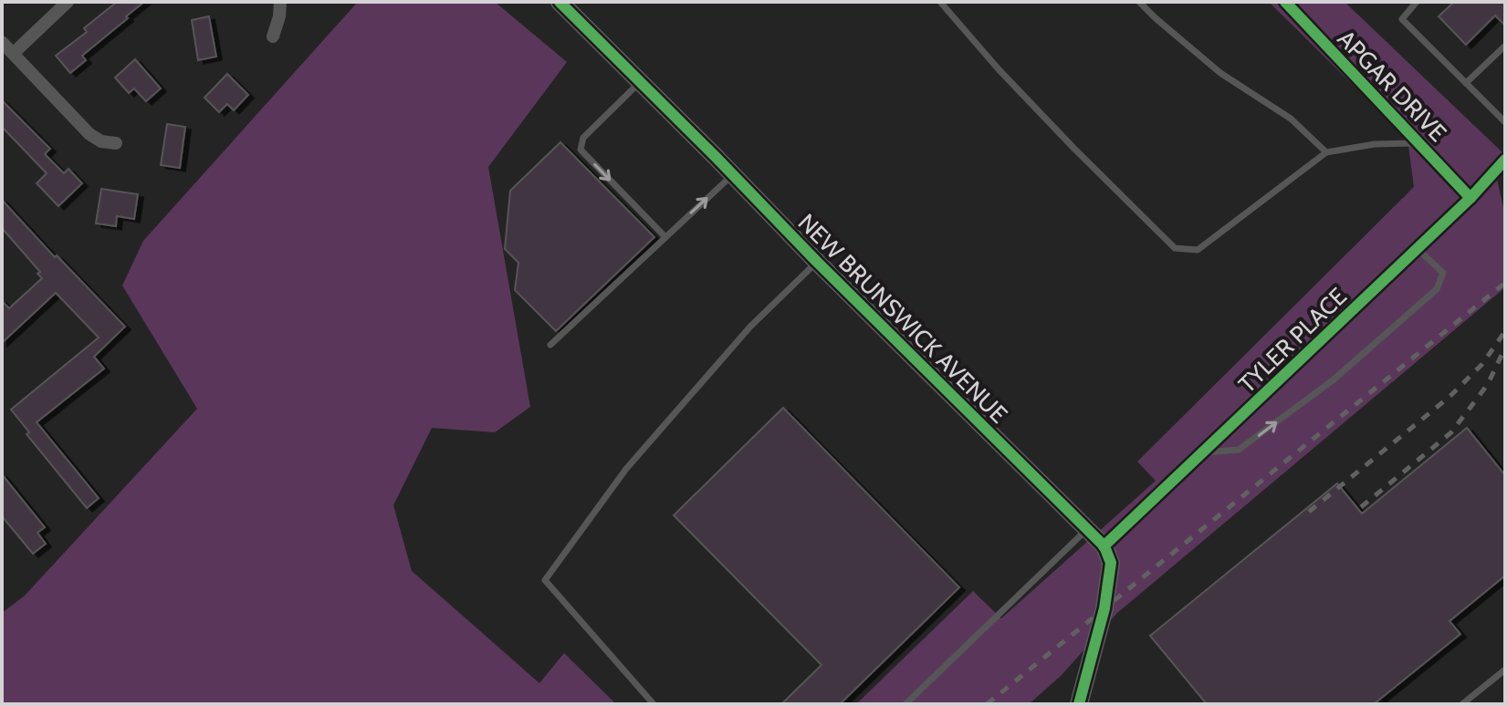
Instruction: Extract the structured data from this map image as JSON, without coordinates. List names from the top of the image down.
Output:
{
  "streets": {
    "street": ["APGAR DRIVE", "NEW BRUNSWICK AVENUE", "TYLER PLACE"]
  },
  "crossings": [
    ["APGAR DRIVE", "TYLER PLACE"],
    ["NEW BRUNSWICK AVENUE", "TYLER PLACE"]
  ]
}
